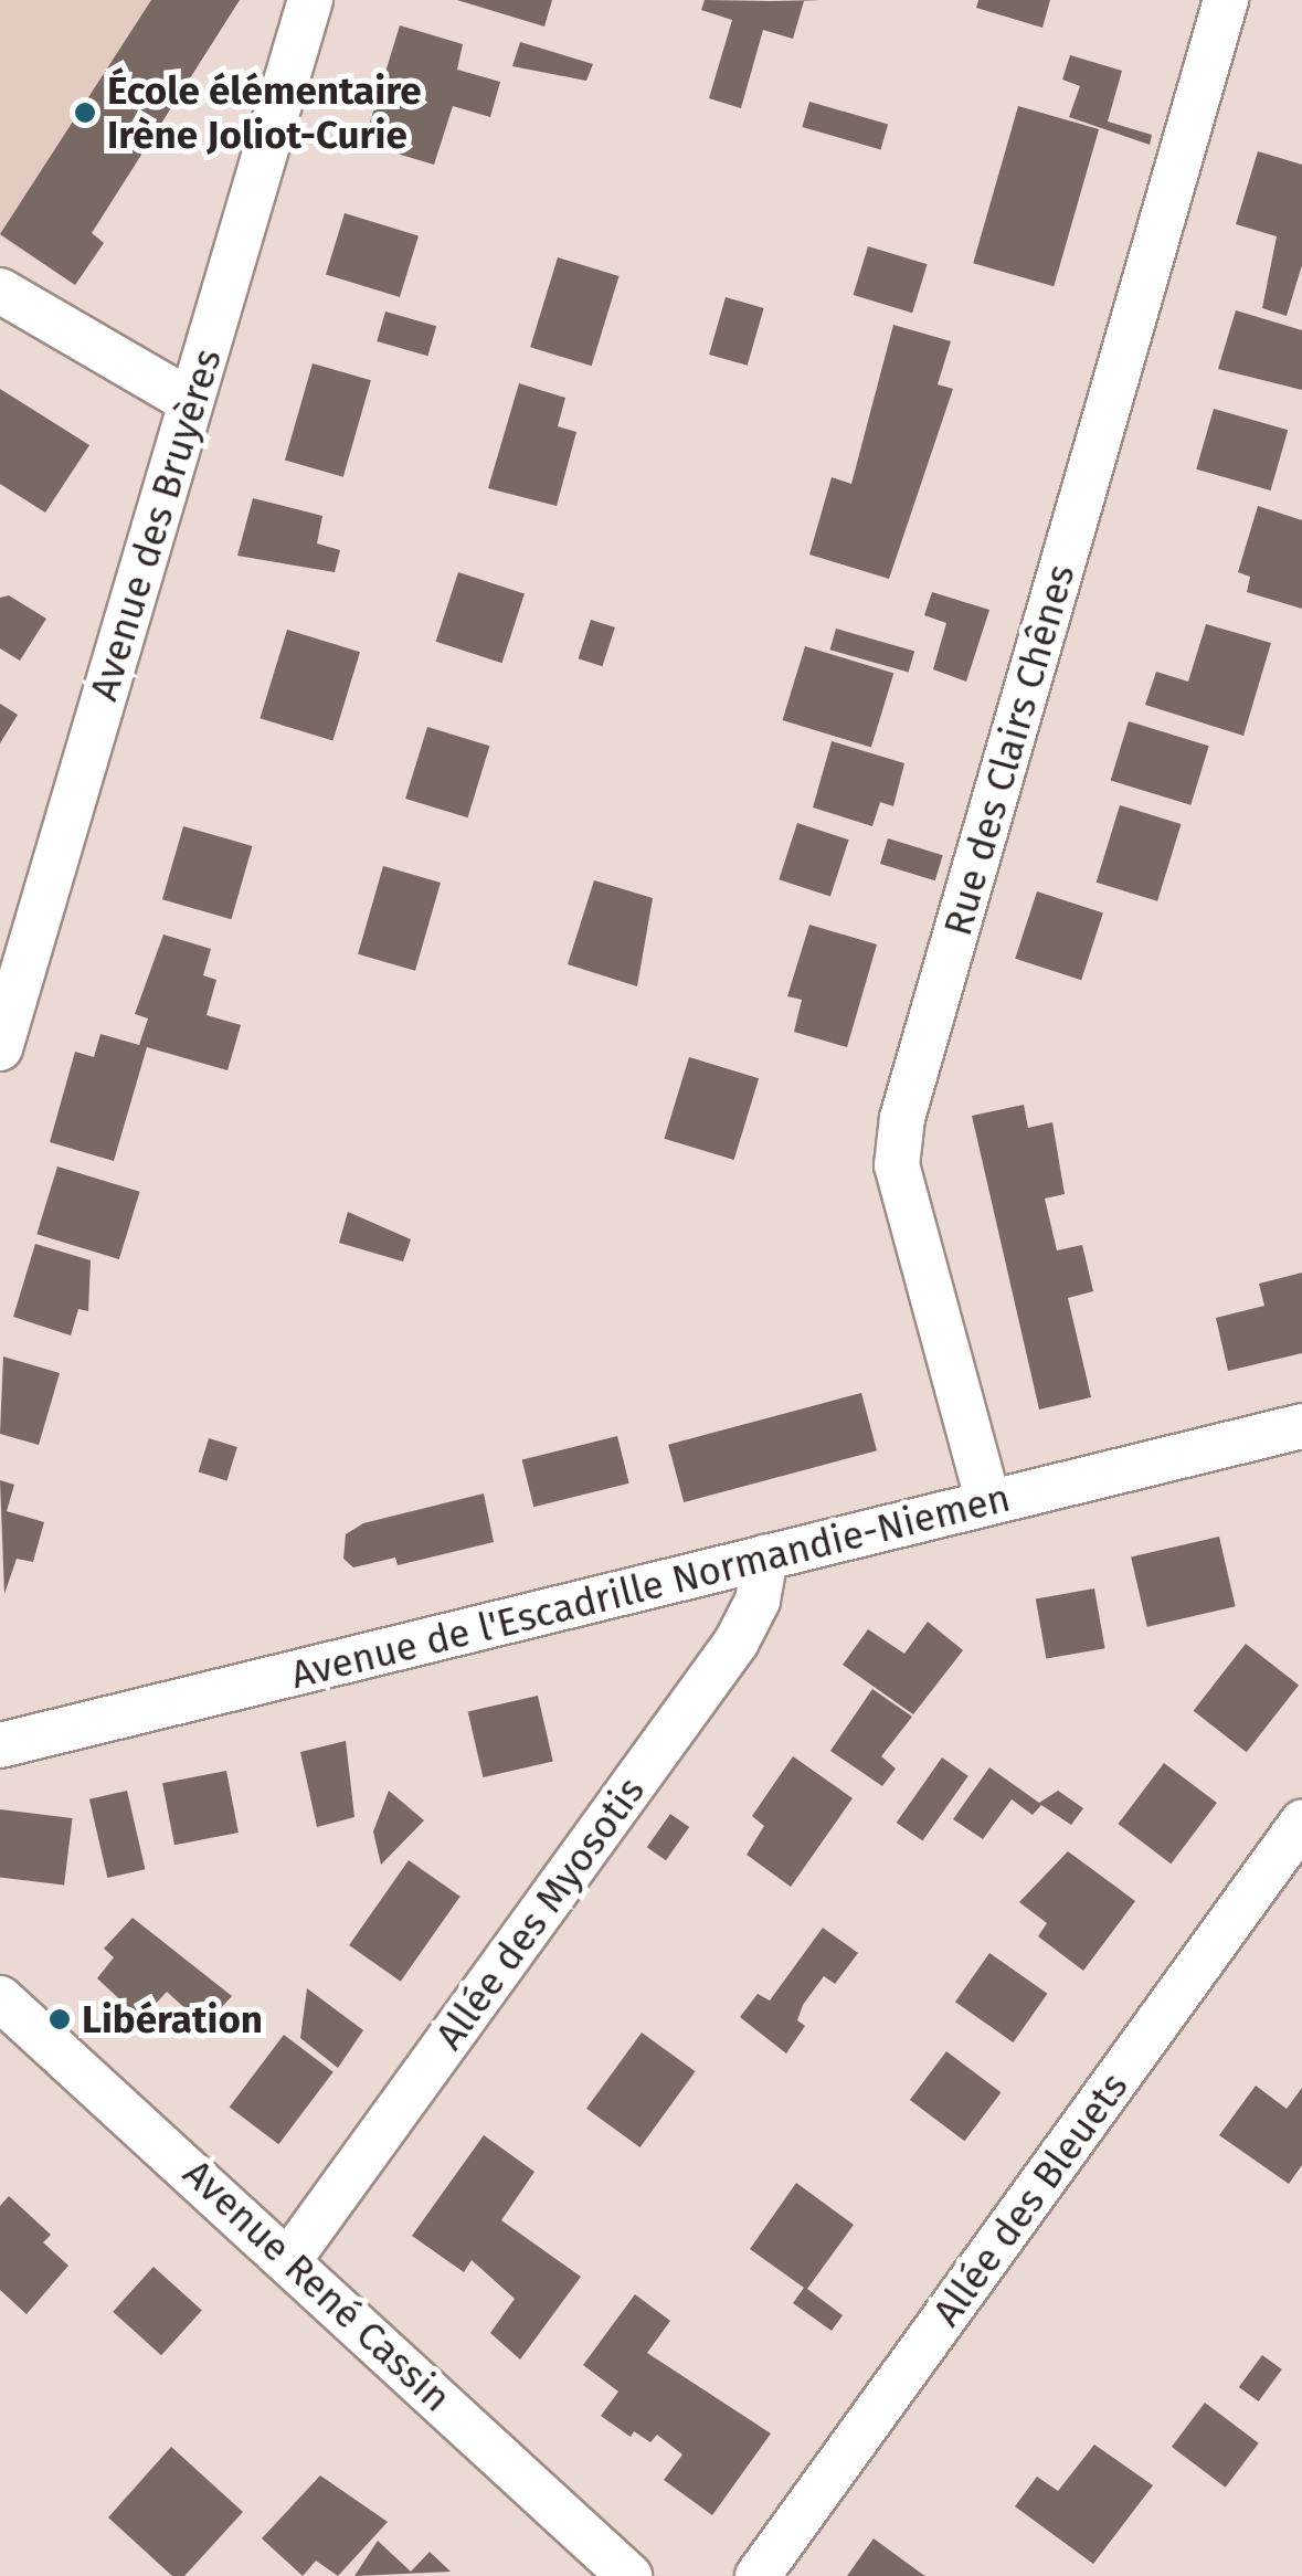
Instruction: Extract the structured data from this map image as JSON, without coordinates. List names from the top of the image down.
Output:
{
  "streets": {
    "street": [
      "Avenue des Bruyères",
      "Rue des Clairs Chênes",
      "Avenue de l'Escadrille Normandie-Niemen",
      "Allée des Myosotis",
      "Allée des Bleuets",
      "Avenue René Cassin"
    ]
  },
  "crossings": [
    ["Rue des Clairs Chênes", "Avenue de l'Escadrille Normandie-Niemen"],
    ["Avenue de l'Escadrille Normandie-Niemen", "Allée des Myosotis"],
    ["Allée des Myosotis", "Avenue René Cassin"]
  ],
  "places": ["École élémentaire Irène Joliot-Curie", "Libération"]
}
